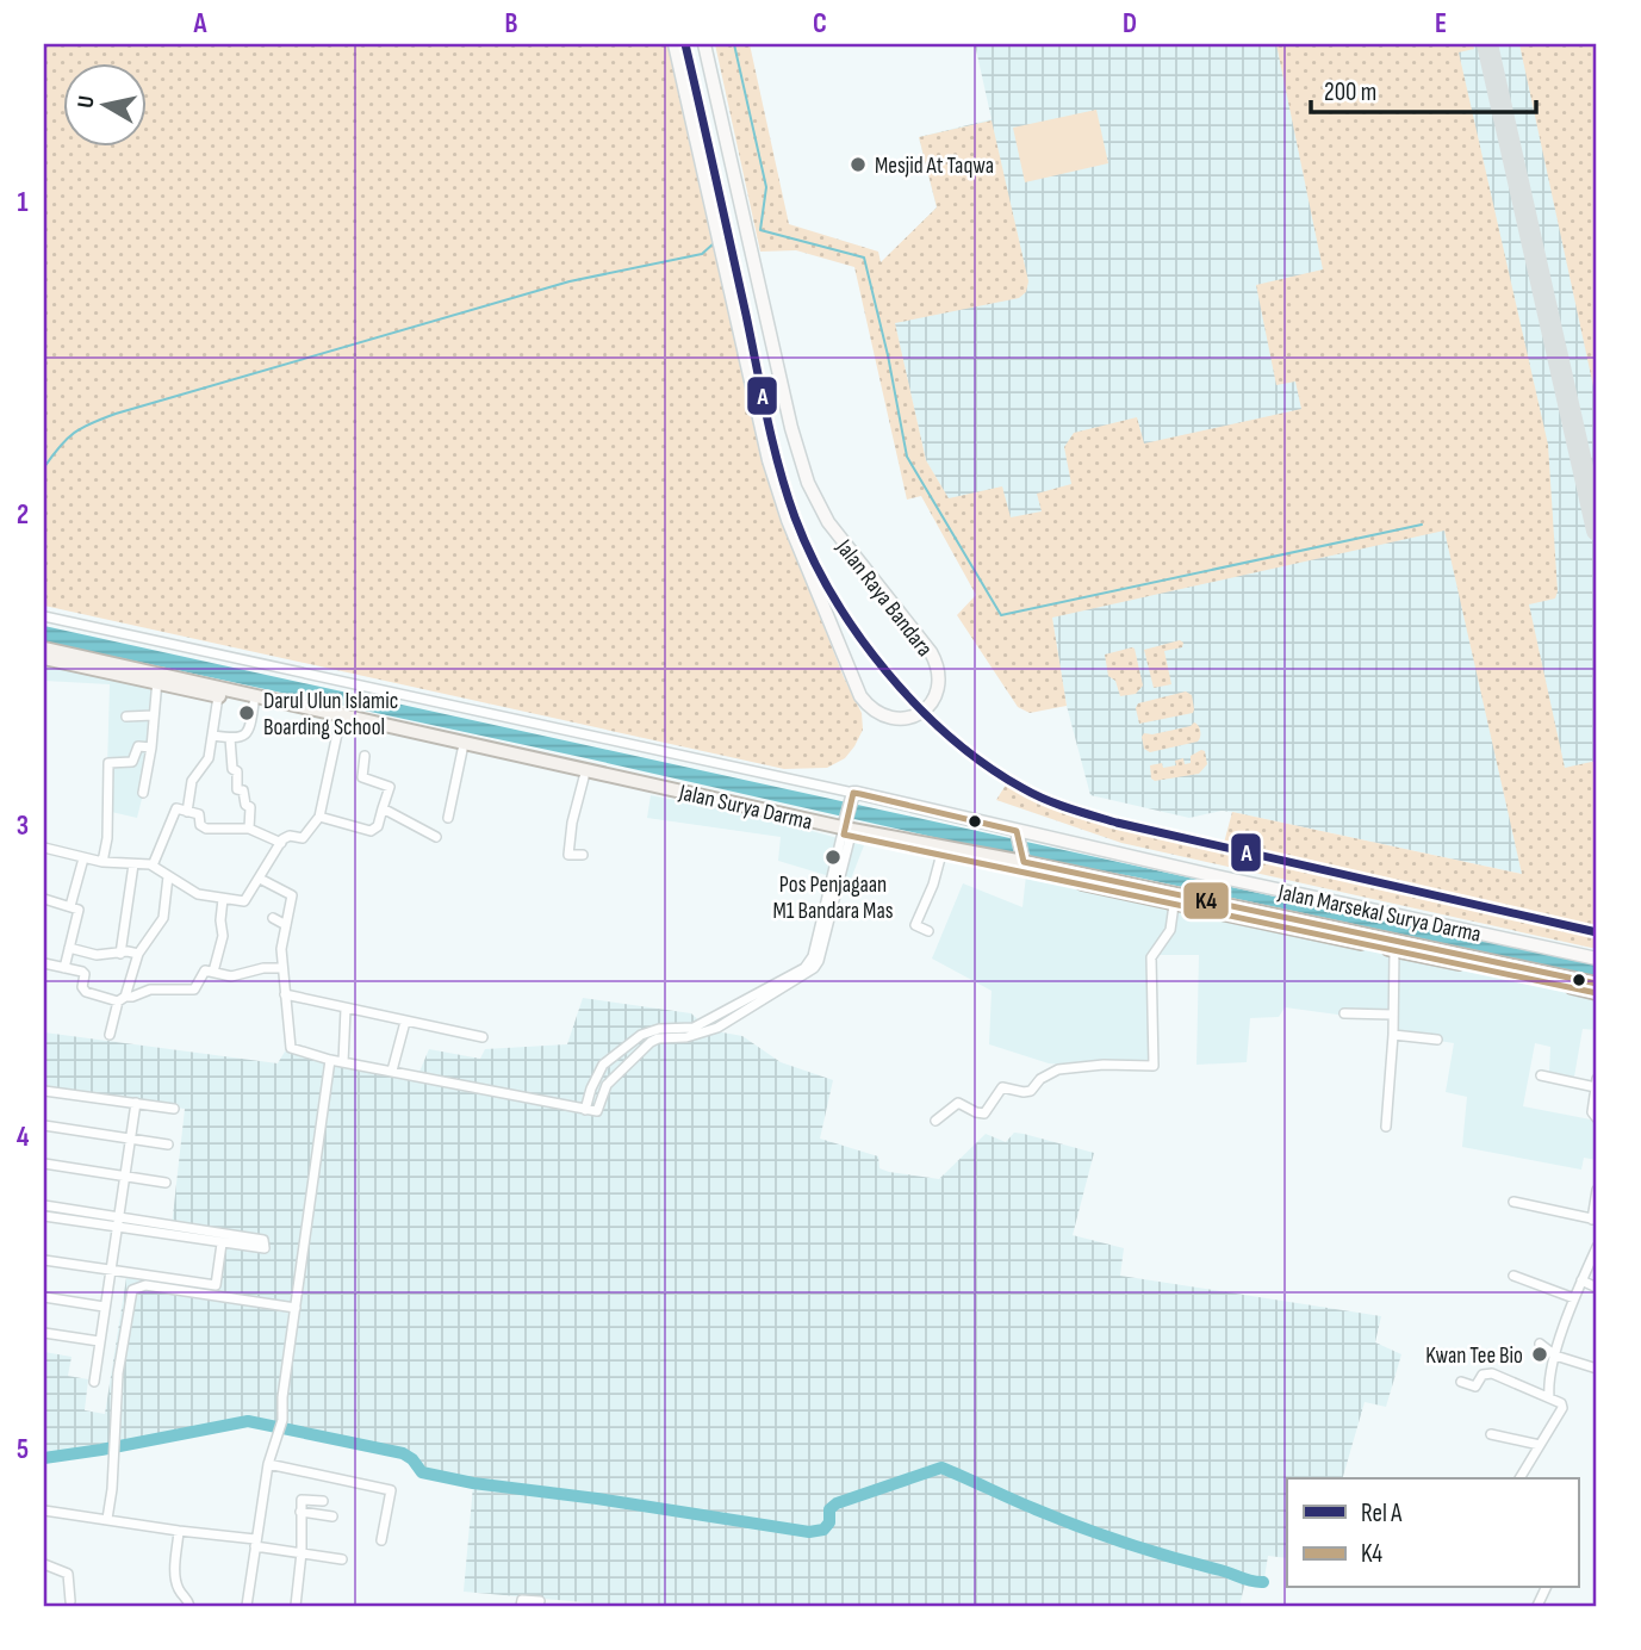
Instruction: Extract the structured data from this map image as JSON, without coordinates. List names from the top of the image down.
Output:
{
  "streets": {
    "main road": ["Jalan Surya Darma"],
    "street": ["Jalan Raya Bandara", "Jalan Marsekal Surya Darma"]
  },
  "places": [
    "Mesjid At Taqwa",
    "Darul Ulun Islamic Boarding School",
    "Pos Penjagaan M1 Bandara Mas",
    "Kwan Tee Bio"
  ],
  "lines": ["rail line A", "transit line K4"],
  "legend": ["Rel A", "K4"],
  "scale_bar": "200 m",
  "north": "left",
  "grid": {
    "columns": [
      "A",
      "B",
      "C",
      "D",
      "E"
    ],
    "rows": [
      "1",
      "2",
      "3",
      "4",
      "5"
    ]
  }
}
